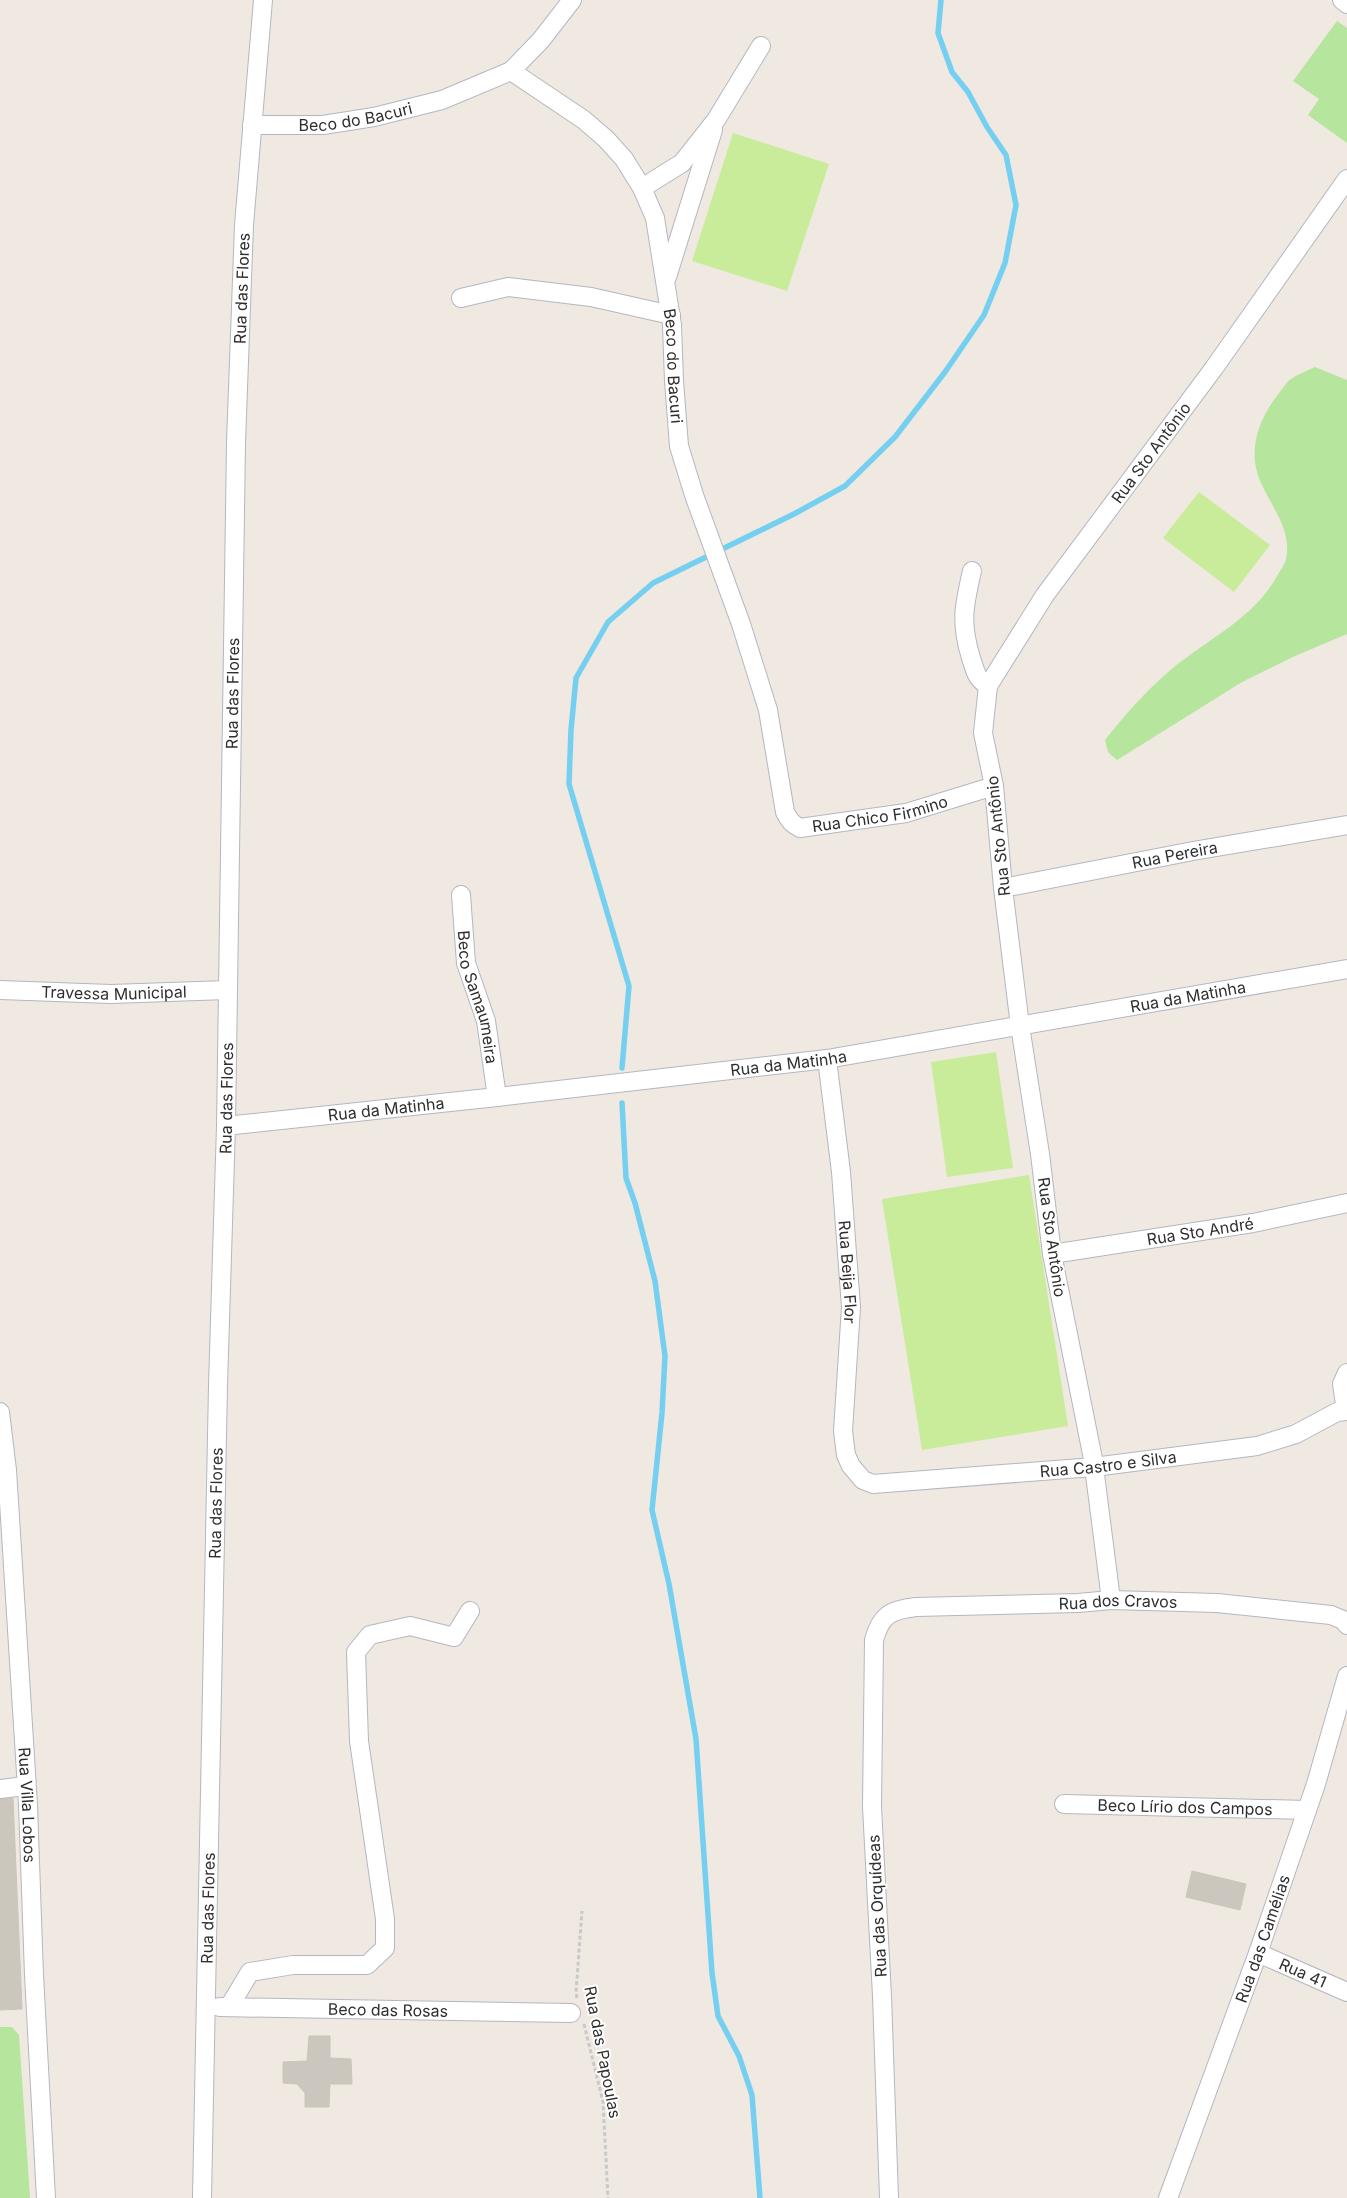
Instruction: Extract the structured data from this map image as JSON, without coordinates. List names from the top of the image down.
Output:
{
  "streets": {
    "street": [
      "Beco do Bacuri",
      "Rua das Flores",
      "Rua Sto Antônio",
      "Rua Chico Firmino",
      "Rua Pereira",
      "Travessa Municipal",
      "Beco Samaumeira",
      "Rua da Matinha",
      "Rua Sto André",
      "Rua Beija Flor",
      "Rua Castro e Silva",
      "Rua dos Cravos",
      "Rua Villa Lobos",
      "Beco Lírio dos Campos",
      "Rua das Orquídeas",
      "Rua das Camélias",
      "Rua 41",
      "Beco das Rosas"
    ],
    "path": ["Rua das Papoulas"]
  },
  "crossings": [
    ["Beco do Bacuri", "Rua das Flores"],
    ["Beco do Bacuri", "Rua Chico Firmino"],
    ["Rua das Flores", "Travessa Municipal"],
    ["Rua das Flores", "Rua da Matinha"],
    ["Rua das Flores", "Beco das Rosas"],
    ["Rua Sto Antônio", "Rua Chico Firmino"],
    ["Rua Sto Antônio", "Rua Pereira"],
    ["Rua Sto Antônio", "Rua da Matinha"],
    ["Rua Sto Antônio", "Rua Sto André"],
    ["Rua Sto Antônio", "Rua Castro e Silva"],
    ["Rua Sto Antônio", "Rua dos Cravos"],
    ["Beco Samaumeira", "Rua da Matinha"],
    ["Rua da Matinha", "Rua Beija Flor"],
    ["Rua Beija Flor", "Rua Castro e Silva"],
    ["Rua dos Cravos", "Rua das Orquídeas"],
    ["Beco Lírio dos Campos", "Rua das Camélias"],
    ["Rua das Camélias", "Rua 41"],
    ["Beco das Rosas", "Rua das Papoulas"]
  ]
}
